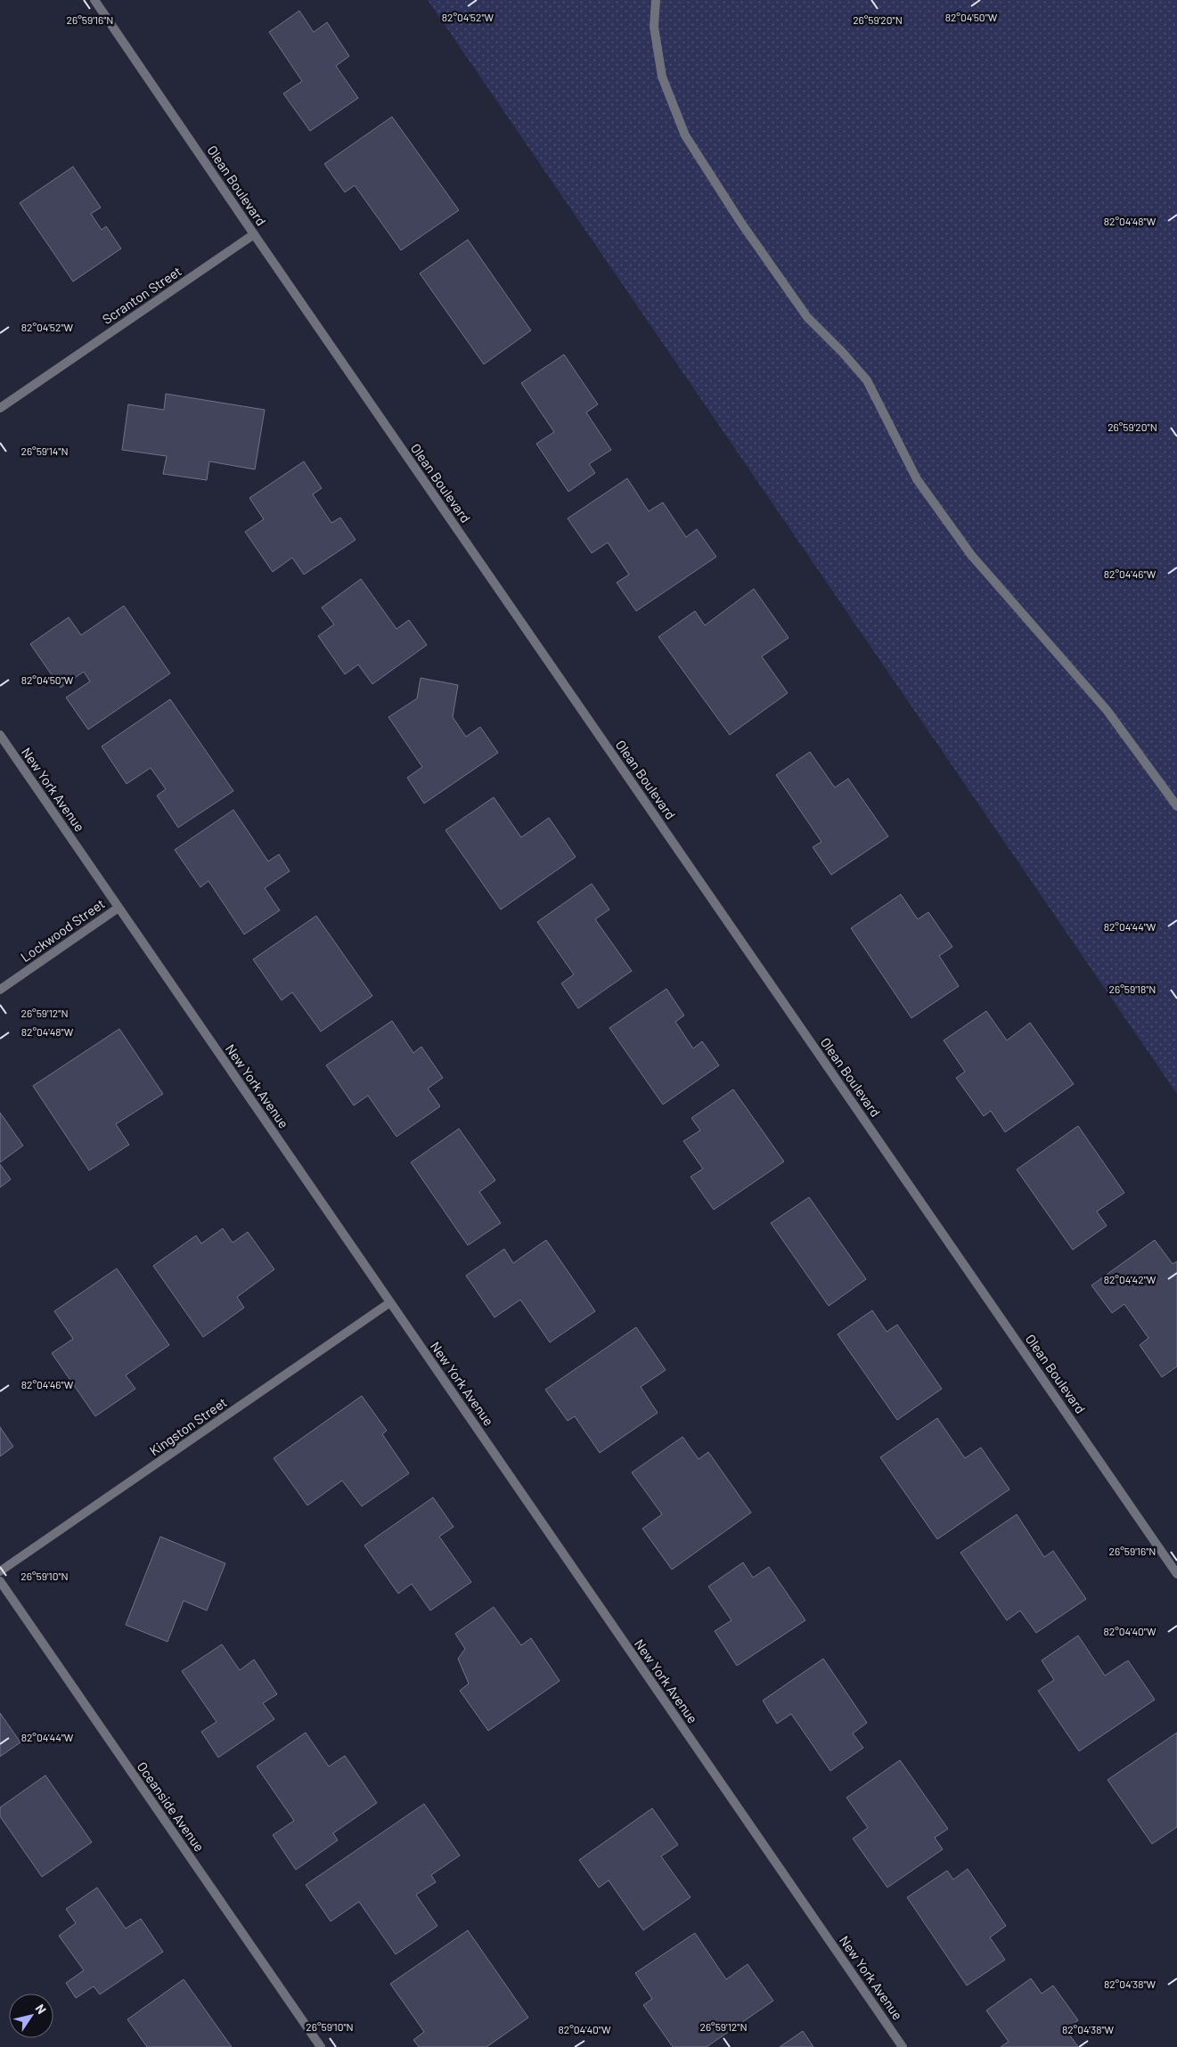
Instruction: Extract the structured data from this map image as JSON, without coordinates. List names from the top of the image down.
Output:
{
  "streets": {
    "street": [
      "Olean Boulevard",
      "Scranton Street",
      "New York Avenue",
      "Lockwood Street",
      "Kingston Street",
      "Oceanside Avenue"
    ]
  },
  "crossings": [
    ["Olean Boulevard", "Scranton Street"],
    ["New York Avenue", "Lockwood Street"],
    ["New York Avenue", "Kingston Street"]
  ],
  "north": "top right",
  "coordinates": [
    "82°04'50\"W",
    "82°04'52\"W",
    "26°59'16\"N",
    "26°59'20\"N",
    "82°04'48\"W",
    "26°59'14\"N",
    "82°04'46\"W",
    "82°04'44\"W",
    "26°59'18\"N",
    "26°59'12\"N",
    "82°04'42\"W",
    "26°59'10\"N",
    "82°04'40\"W",
    "82°04'38\"W"
  ]
}
